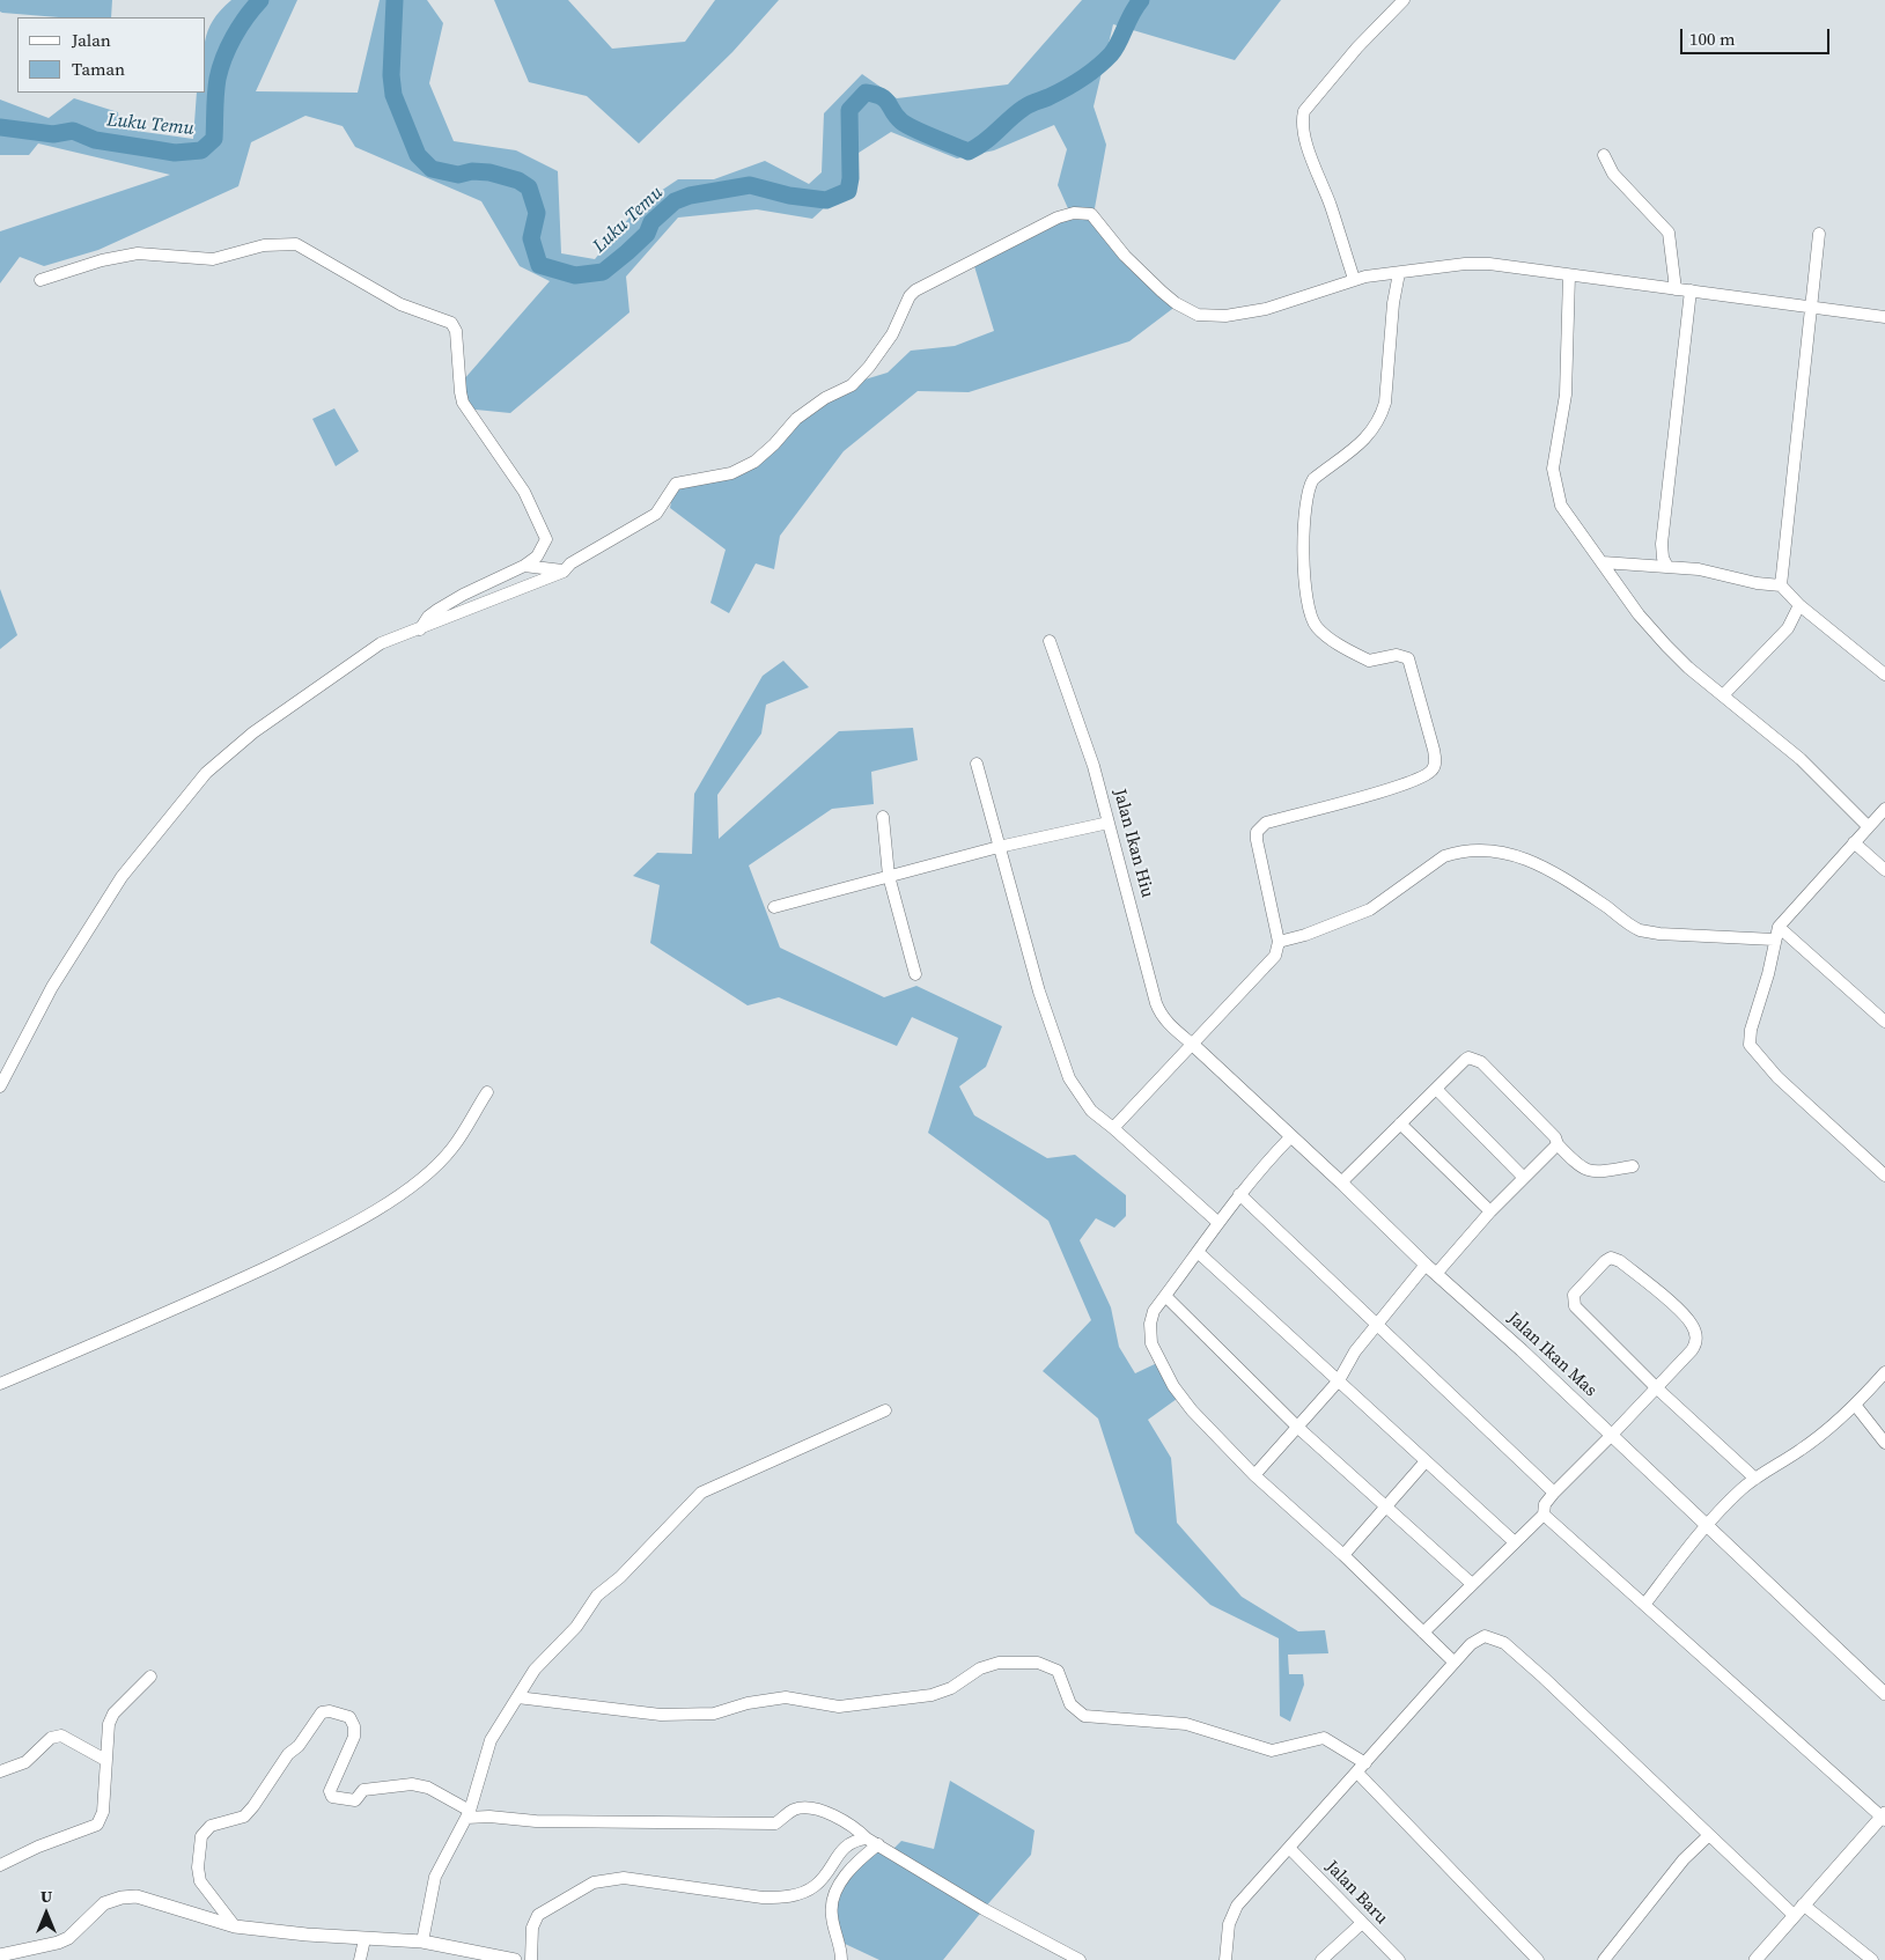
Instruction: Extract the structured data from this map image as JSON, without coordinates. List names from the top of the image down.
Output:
{
  "streets": {
    "street": ["Jalan Ikan Hiu", "Jalan Ikan Mas", "Jalan Baru"]
  },
  "crossings": [
    ["Jalan Ikan Hiu", "Jalan Ikan Mas"]
  ],
  "water": ["Luku Temu"],
  "legend": ["Jalan", "Taman"],
  "scale_bar": "100 m",
  "north": "top"
}
